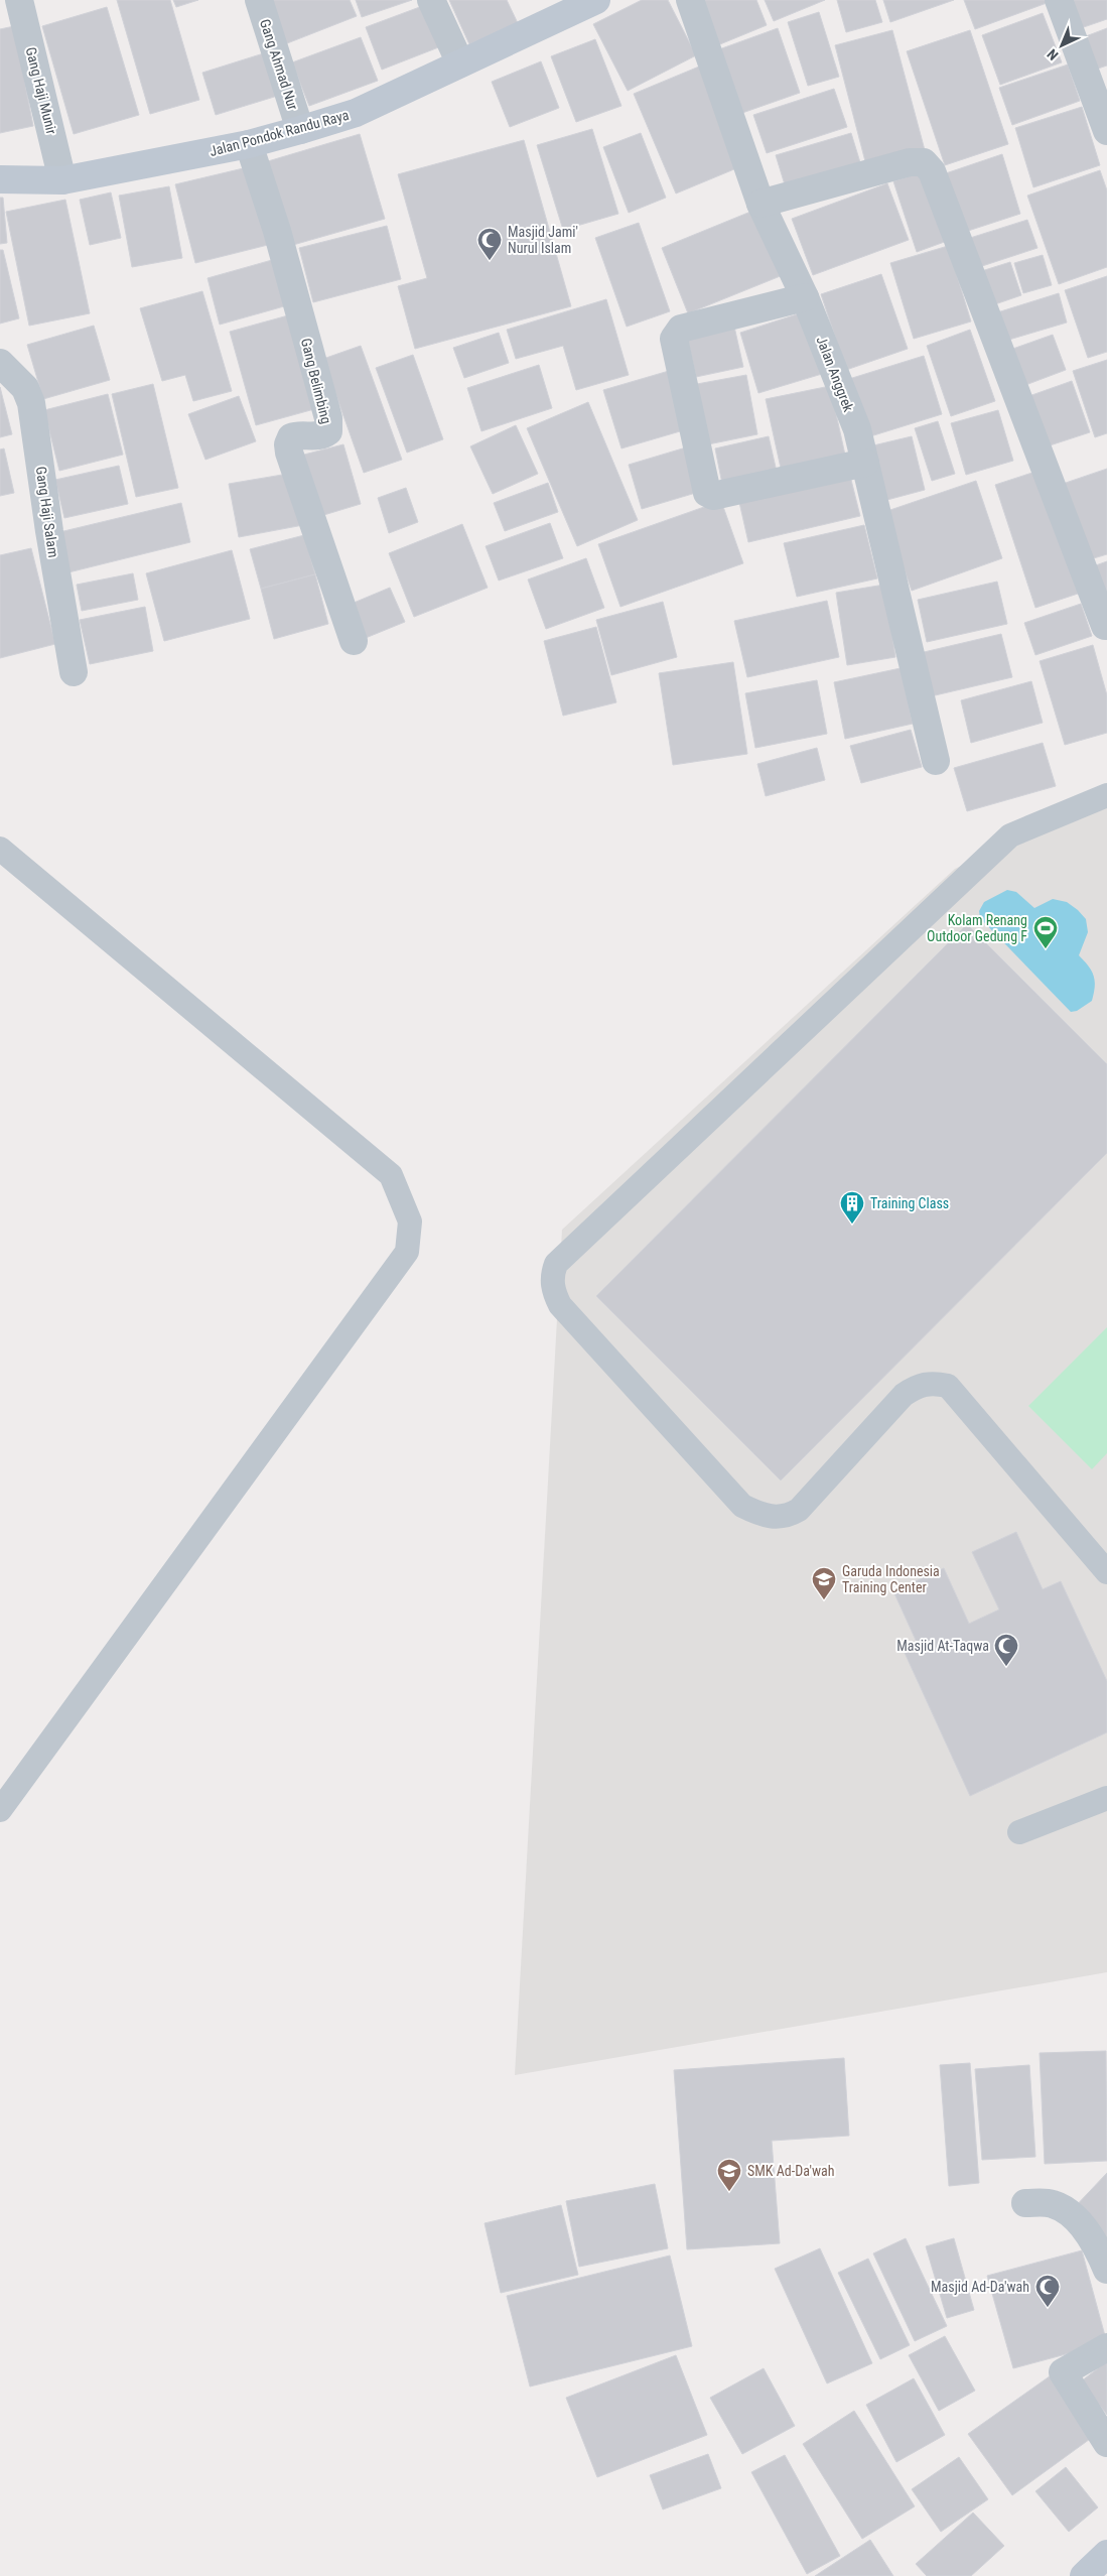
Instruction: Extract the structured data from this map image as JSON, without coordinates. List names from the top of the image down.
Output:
{
  "streets": {
    "main road": ["Jalan Pondok Randu Raya"],
    "street": [
      "Gang Ahmad Nur",
      "Gang Haji Munir",
      "Jalan Anggrek",
      "Gang Belimbing",
      "Gang Haji Salam"
    ]
  },
  "crossings": [
    ["Gang Ahmad Nur", "Jalan Pondok Randu Raya"],
    ["Gang Haji Munir", "Jalan Pondok Randu Raya"],
    ["Jalan Pondok Randu Raya", "Gang Belimbing"]
  ],
  "places": {
    "mosque": ["Masjid Jami' Nurul Islam", "Masjid At-Taqwa", "Masjid Ad-Da'wah"],
    "sports": ["Kolam Renang Outdoor Gedung F"],
    "building": ["Training Class"],
    "school or university": ["Garuda Indonesia Training Center", "SMK Ad-Da'wah"]
  },
  "north": "bottom left"
}
